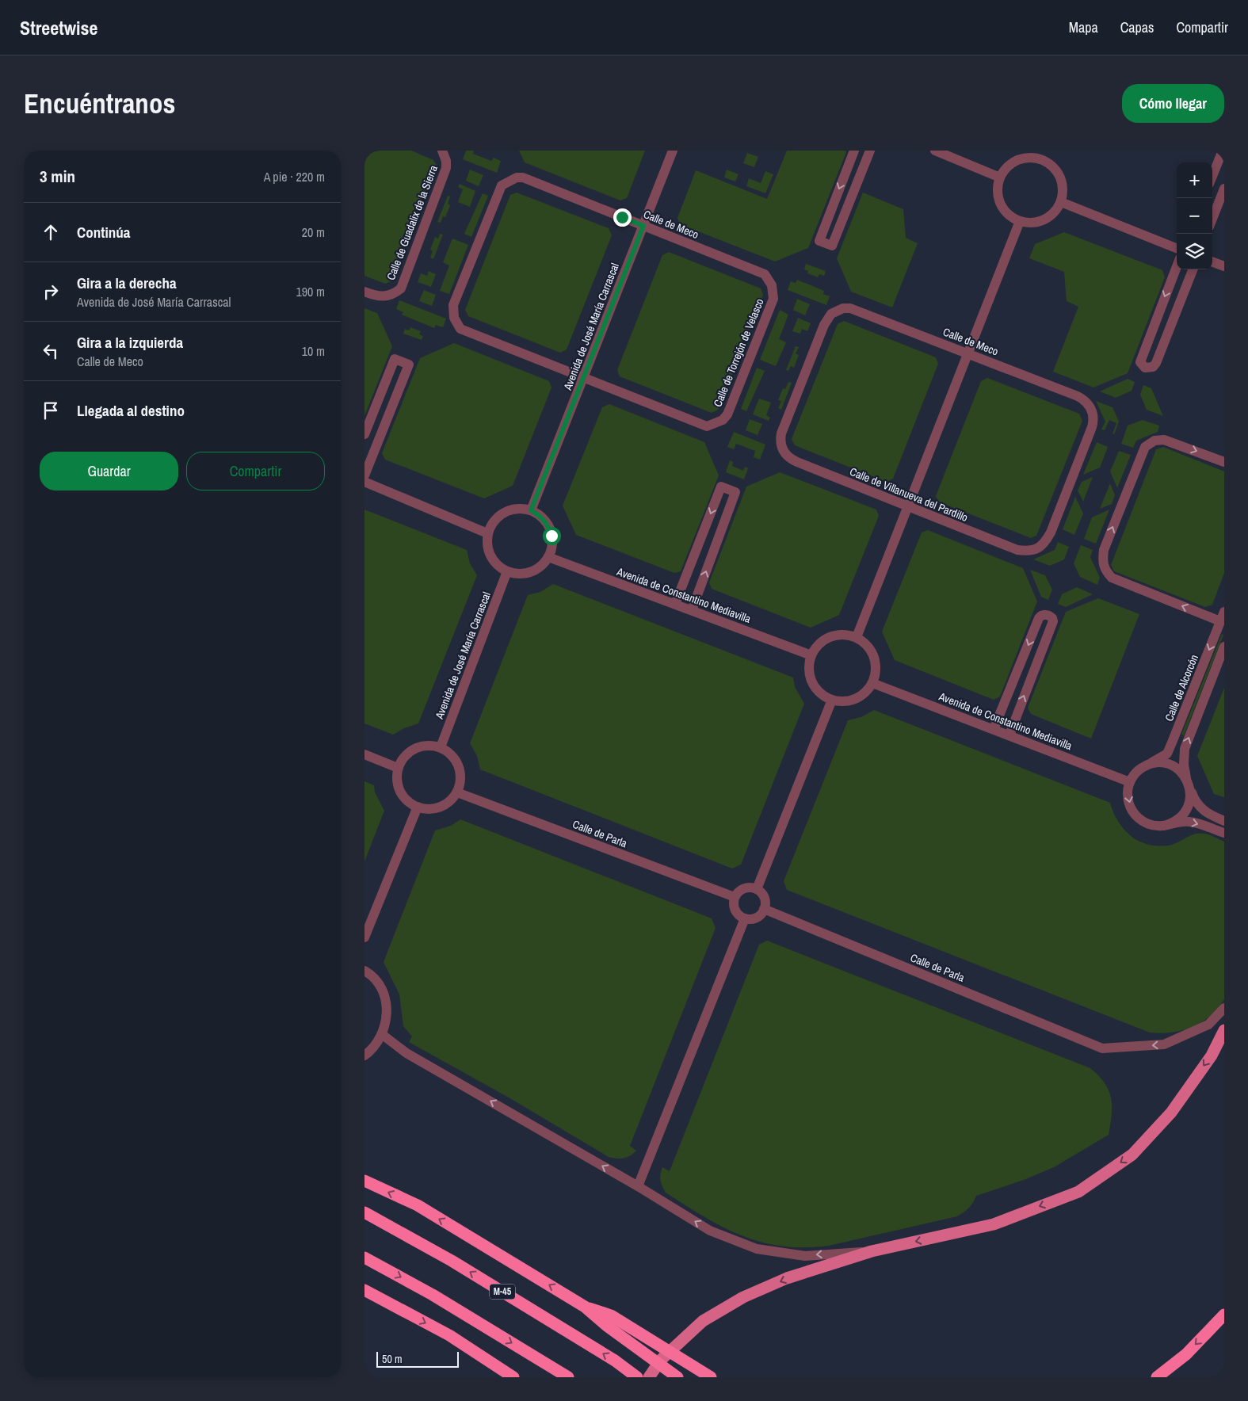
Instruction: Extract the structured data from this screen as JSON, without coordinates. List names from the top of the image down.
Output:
{
  "streets": {
    "highway": ["M-45"],
    "street": [
      "Calle de Guadalix de la Sierra",
      "Calle de Meco",
      "Avenida de José María Carrascal",
      "Calle de Torrejón de Velasco",
      "Calle de Villanueva del Pardillo",
      "Avenida de Constantino Mediavilla",
      "Calle de Alcorcón",
      "Calle de Parla"
    ]
  },
  "crossings": [
    ["Calle de Meco", "Avenida de José María Carrascal"],
    ["Calle de Meco", "Calle de Torrejón de Velasco"],
    ["Calle de Meco", "Calle de Villanueva del Pardillo"],
    ["Avenida de José María Carrascal", "Calle de Torrejón de Velasco"],
    ["Avenida de José María Carrascal", "Avenida de Constantino Mediavilla"],
    ["Avenida de José María Carrascal", "Calle de Parla"],
    ["Avenida de Constantino Mediavilla", "Calle de Alcorcón"]
  ],
  "one_way": ["Calle de Parla"],
  "scale_bar": "50 m",
  "page": {
    "header": "Streetwise",
    "nav": ["Mapa", "Capas", "Compartir"],
    "buttons": [
      "Cómo llegar",
      ["Guardar", "Compartir"]
    ],
    "title": "Encuéntranos",
    "heading": ["3 min", "A pie · 220 m"],
    "map_buttons": ["+", "−"],
    "list": [
      ["Continúa", "20 m"],
      ["Gira a la derecha", "Avenida de José María Carrascal", "190 m"],
      ["Gira a la izquierda", "Calle de Meco", "10 m"],
      "Llegada al destino"
    ],
    "scale": "50 m"
  }
}
